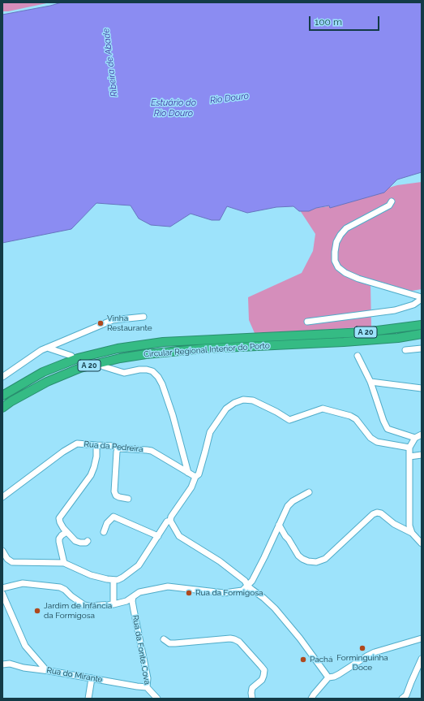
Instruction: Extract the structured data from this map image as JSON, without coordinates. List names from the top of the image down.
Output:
{
  "streets": {
    "highway": ["A 20", "Circular Regional Interior do Porto"],
    "street": ["Rua da Pedreira", "Rua da Fonte Cova", "Rua do Mirante"]
  },
  "crossings": [
    ["Rua da Fonte Cova", "Rua do Mirante"]
  ],
  "water": ["Ribeira de Abade", "Rio Douro", "Estuário do Rio Douro"],
  "places": [
    "Vinha Restaurante",
    "Rua da Formigosa",
    "Jardim de Infância da Formigosa",
    "Forminguinha Doce",
    "Pachá"
  ],
  "scale_bar": "100 m"
}
